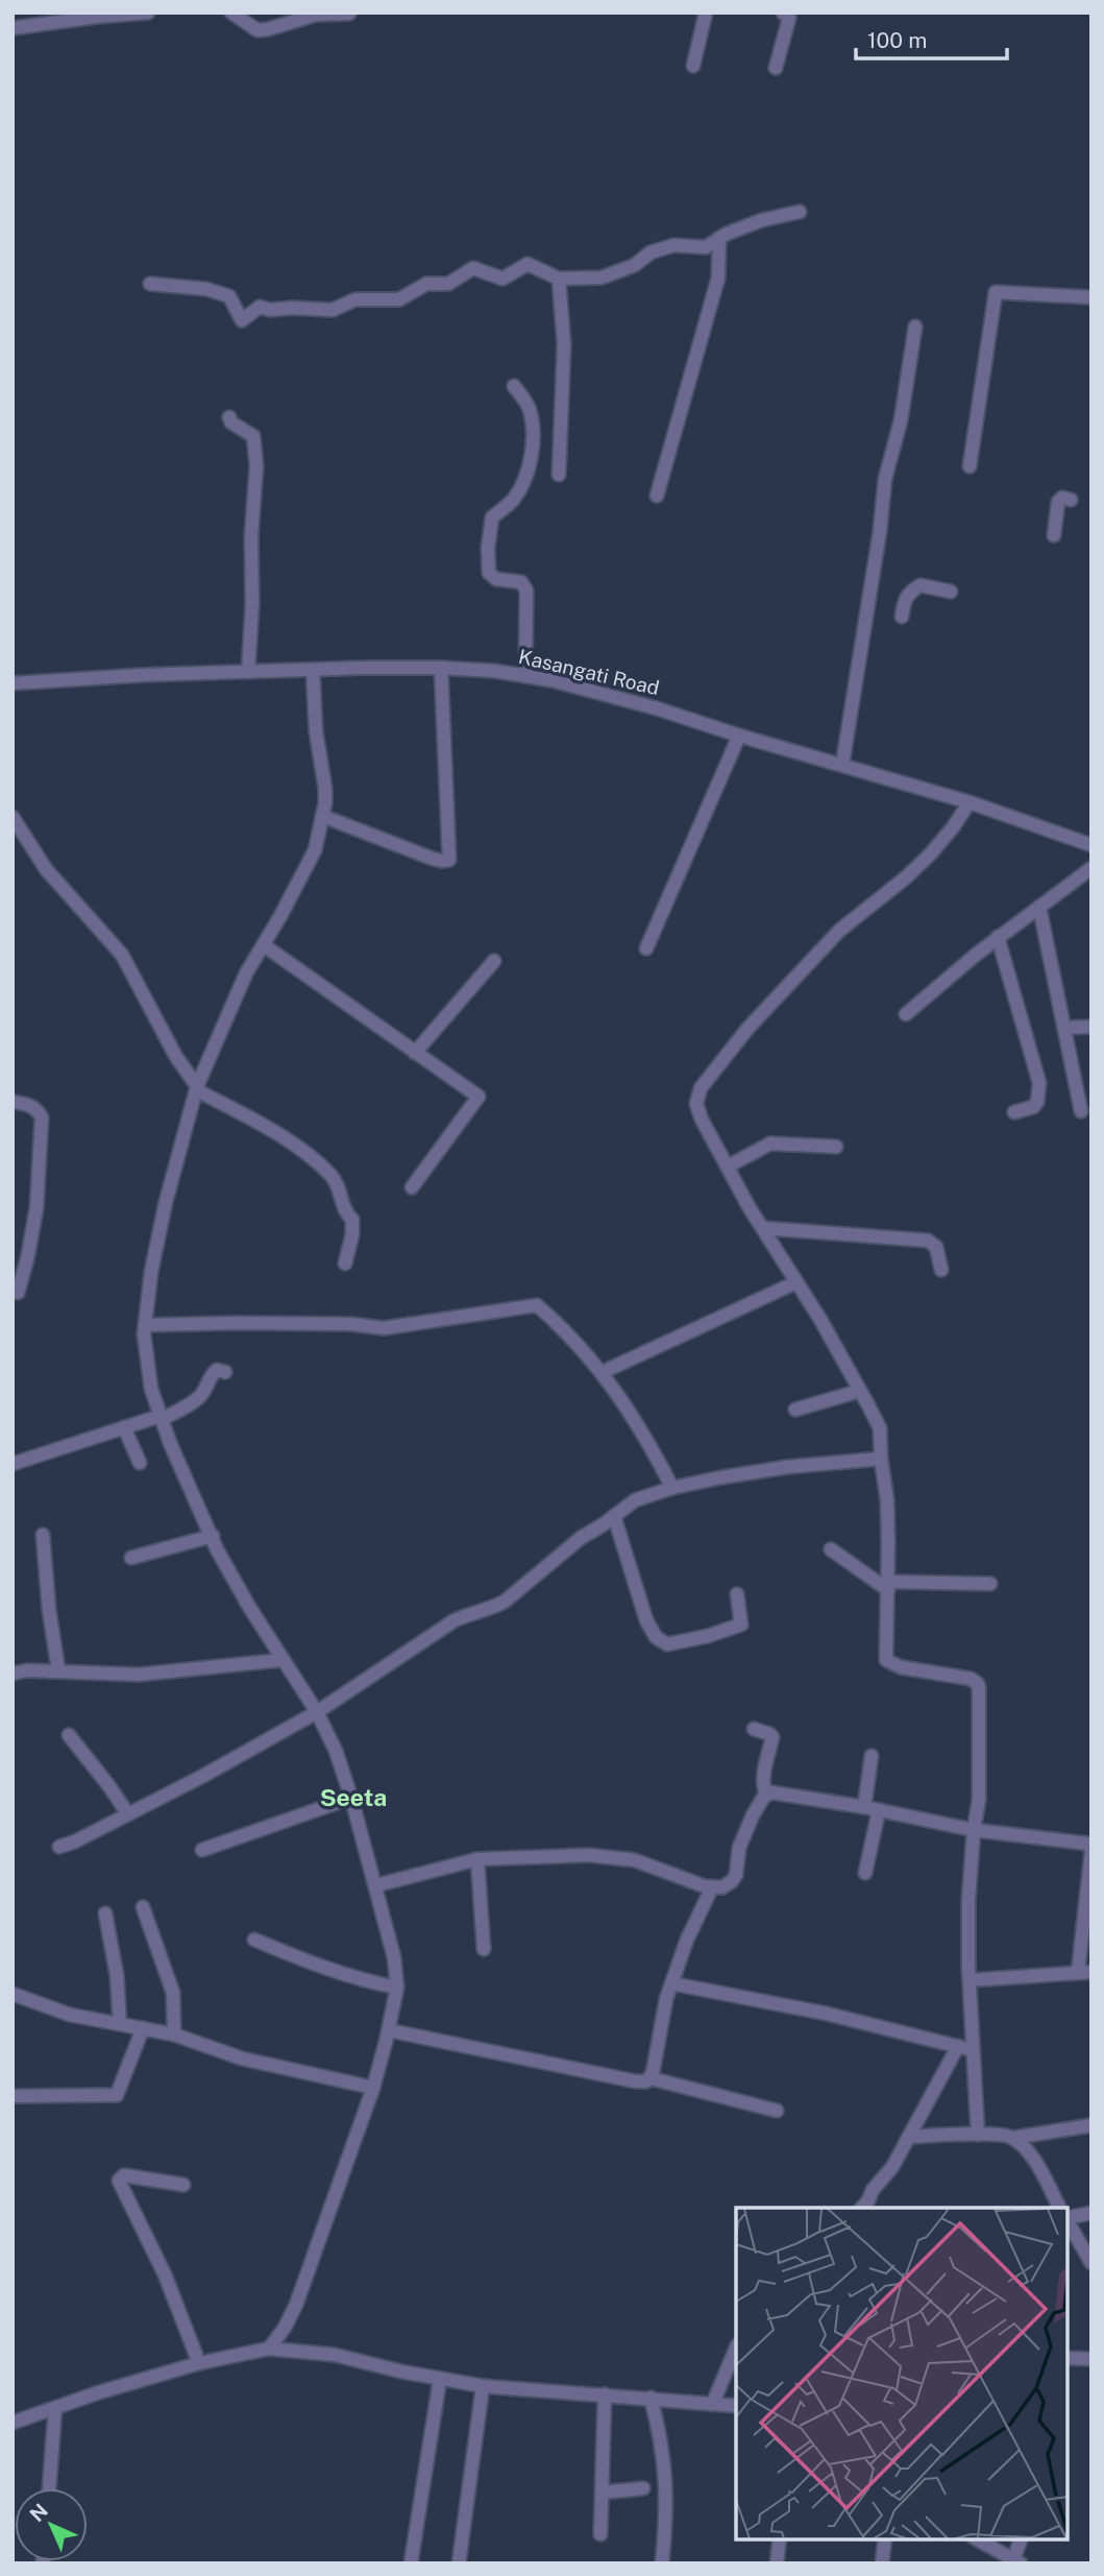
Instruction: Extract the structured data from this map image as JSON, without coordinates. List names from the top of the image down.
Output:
{
  "streets": {
    "street": ["Kasangati Road"]
  },
  "districts": ["Seeta"],
  "scale_bar": "100 m",
  "north": "top left"
}
